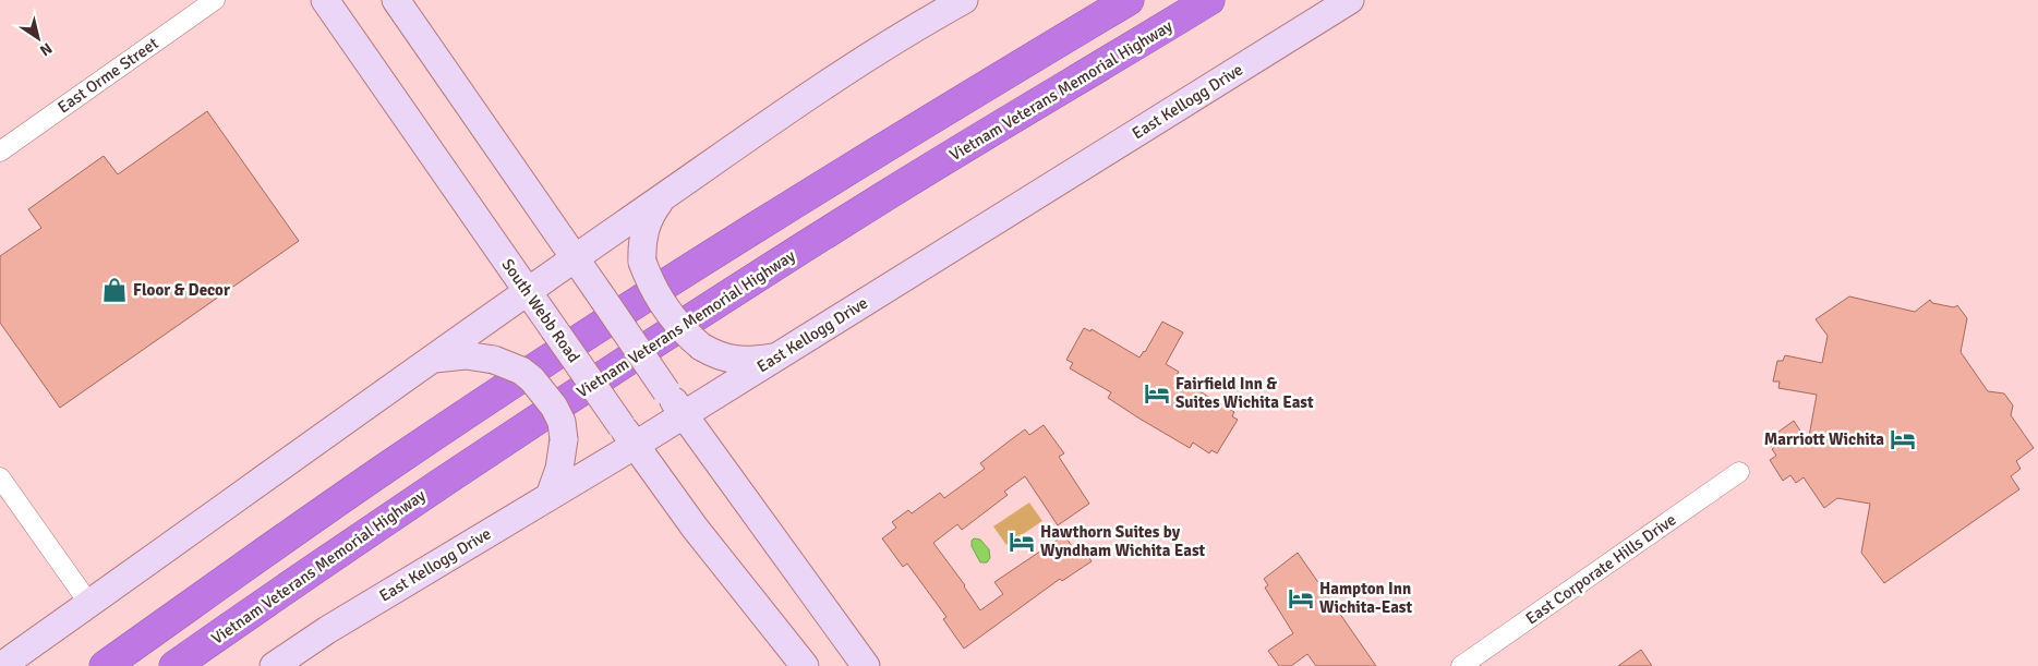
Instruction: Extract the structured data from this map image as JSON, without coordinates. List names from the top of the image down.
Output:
{
  "streets": {
    "highway": ["Vietnam Veterans Memorial Highway"],
    "main road": ["East Kellogg Drive", "South Webb Road"],
    "street": ["East Orme Street", "East Corporate Hills Drive"]
  },
  "crossings": [
    ["East Kellogg Drive", "South Webb Road"]
  ],
  "places": {
    "shop": ["Floor & Decor"],
    "hotel": [
      "Fairfield Inn & Suites Wichita East",
      "Marriott Wichita",
      "Hawthorn Suites by Wyndham Wichita East",
      "Hampton Inn Wichita-East"
    ]
  },
  "north": "bottom right"
}
